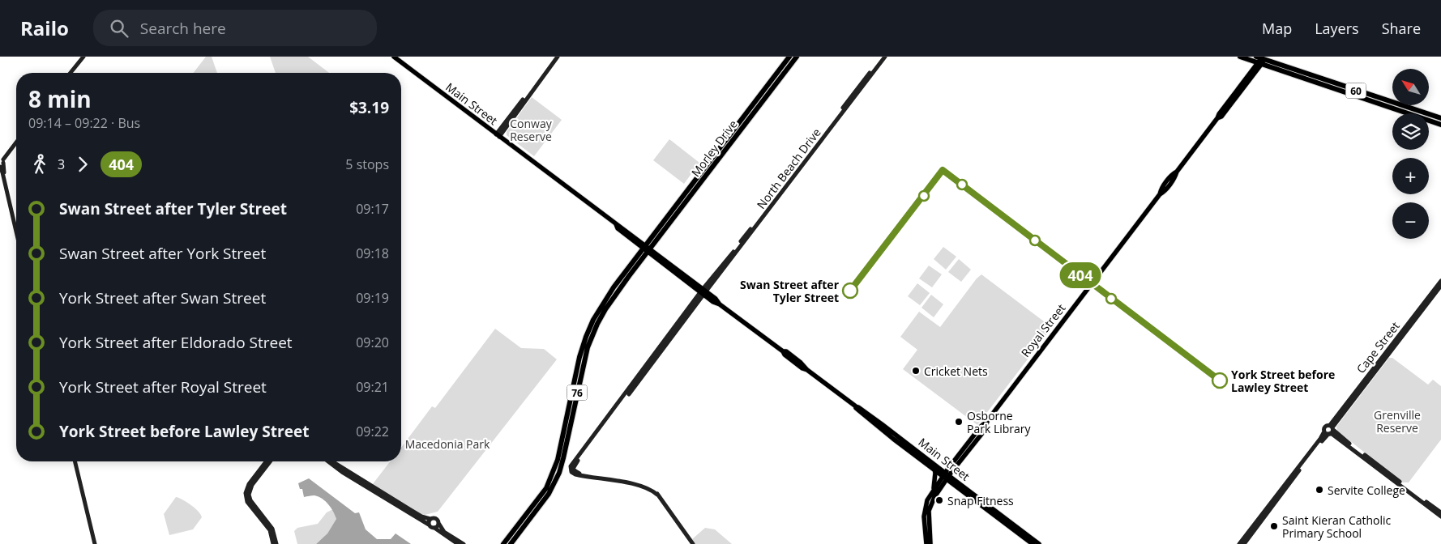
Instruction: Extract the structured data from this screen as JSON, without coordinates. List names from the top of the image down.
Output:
{
  "streets": {
    "highway": ["60", "Morley Drive", "76"],
    "main road": ["Main Street", "Royal Street"],
    "street": ["North Beach Drive", "Cape Street"]
  },
  "crossings": [
    ["60", "Royal Street"],
    ["Main Street", "Morley Drive"],
    ["Main Street", "North Beach Drive"],
    ["Main Street", "Royal Street"],
    ["Main Street", "76"],
    ["Morley Drive", "76"]
  ],
  "parks": ["Conway Reserve", "Grenville Reserve", "Macedonia Park"],
  "places": [
    "Swan Street after Tyler Street",
    "Cricket Nets",
    "York Street before Lawley Street",
    "Osborne Park Library",
    "Servite College",
    "Snap Fitness",
    "Saint Kieran Catholic Primary School"
  ],
  "lines": ["bus line 404"],
  "north": "top left",
  "page": {
    "header": "Railo",
    "search": "Search here",
    "nav": ["Map", "Layers", "Share"],
    "on_map": "404",
    "map_buttons": ["+", "−"],
    "heading": ["8 min", "09:14 – 09:22 · Bus", "$3.19"],
    "legs": ["3", "404", "5 stops"],
    "list": [
      {
        "name": "Swan Street after Tyler Street",
        "value": "09:17"
      },
      {
        "name": "Swan Street after York Street",
        "value": "09:18"
      },
      {
        "name": "York Street after Swan Street",
        "value": "09:19"
      },
      {
        "name": "York Street after Eldorado Street",
        "value": "09:20"
      },
      {
        "name": "York Street after Royal Street",
        "value": "09:21"
      },
      {
        "name": "York Street before Lawley Street",
        "value": "09:22"
      }
    ]
  }
}
